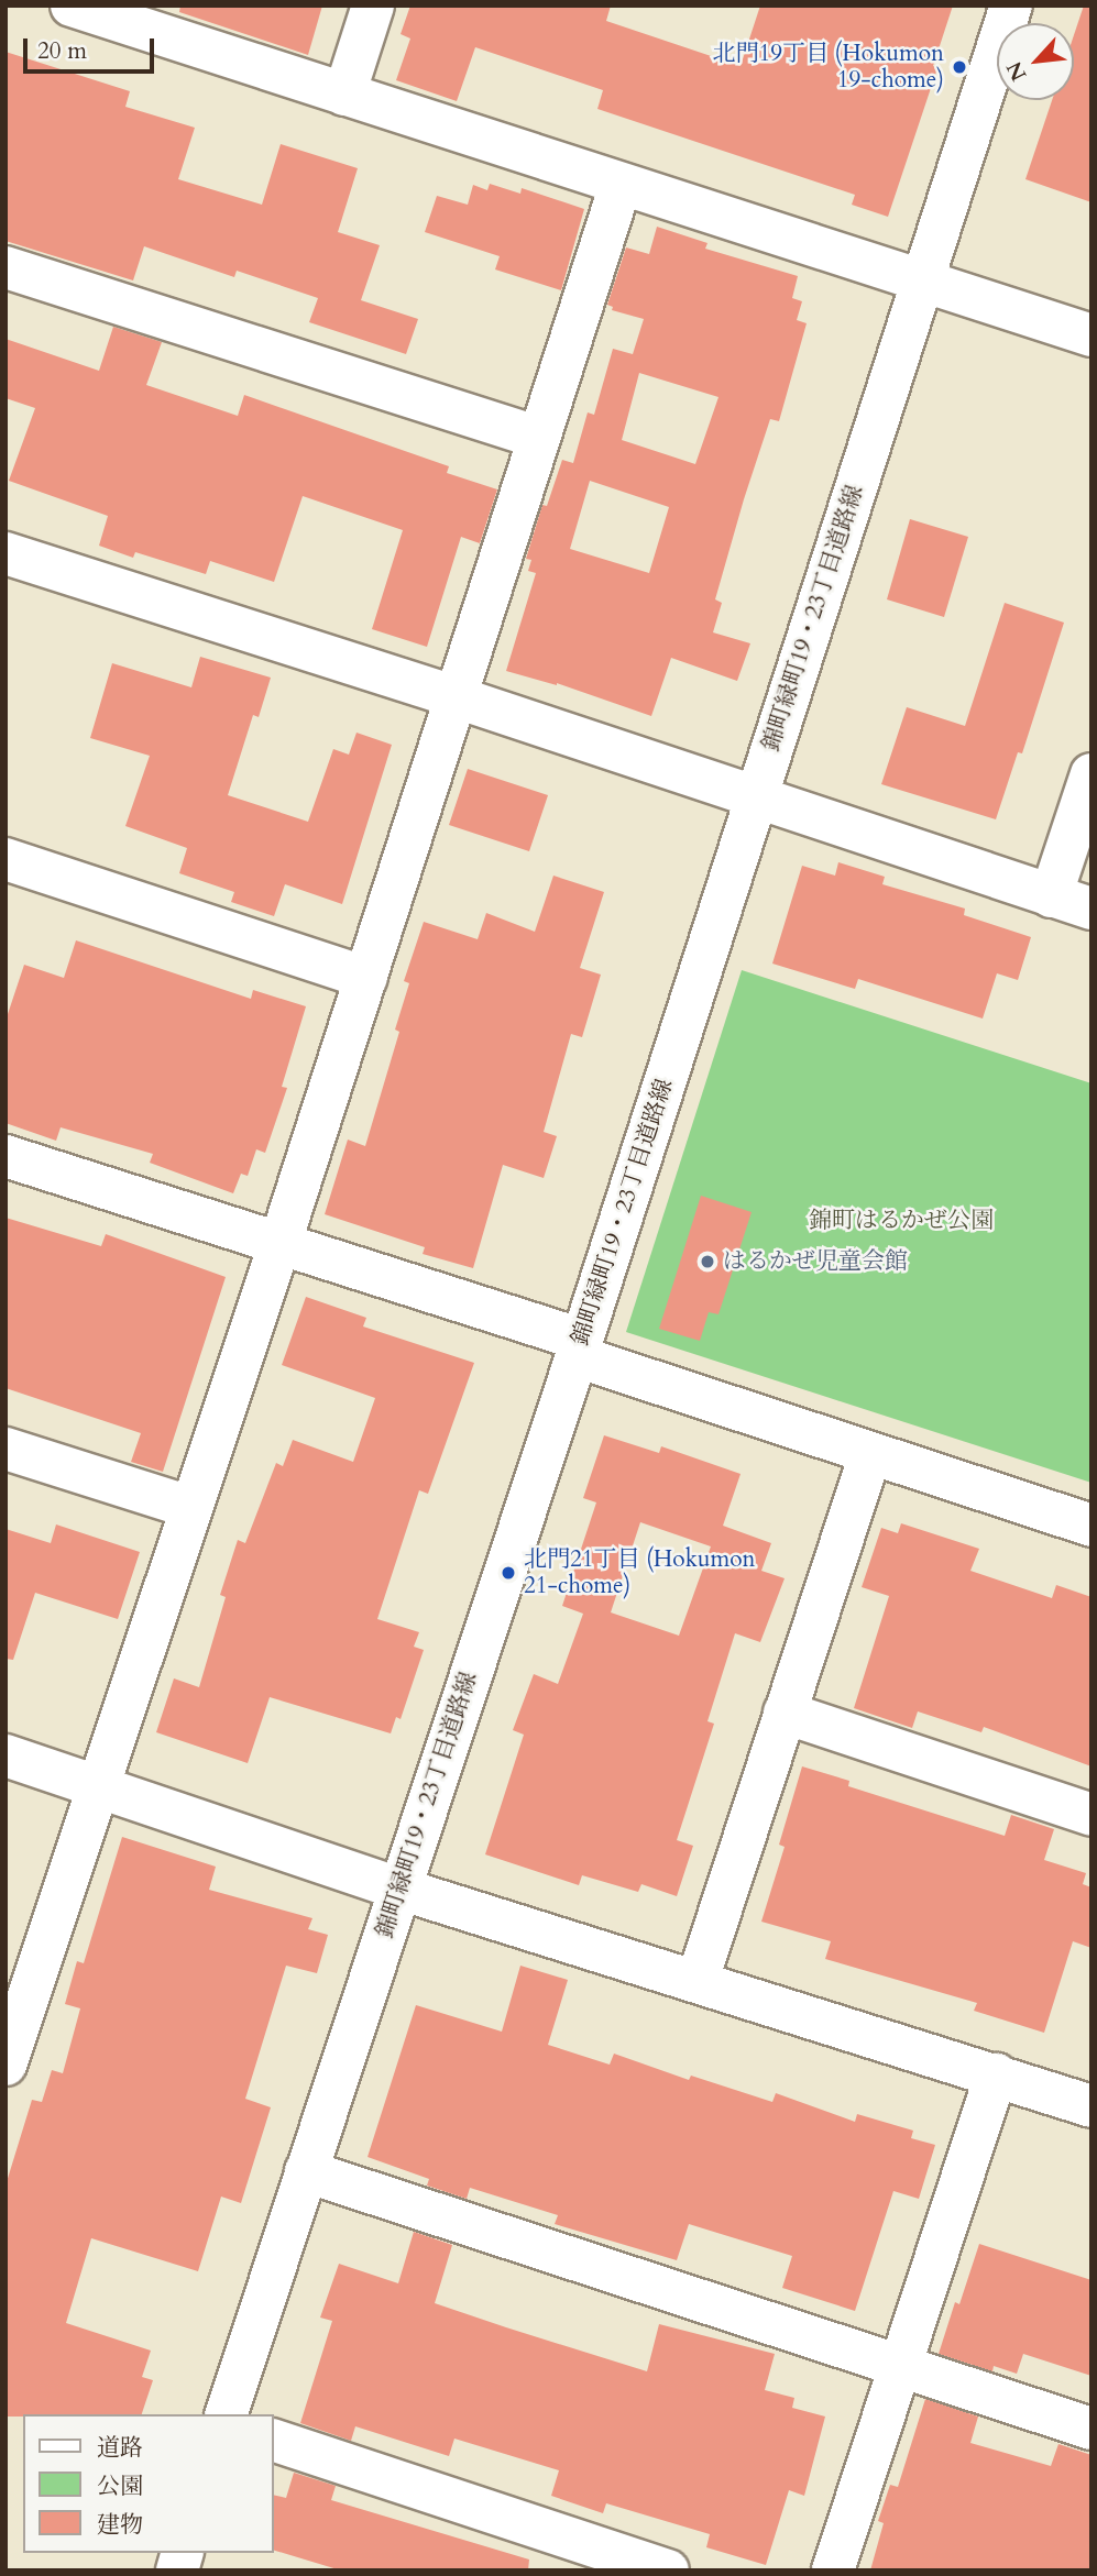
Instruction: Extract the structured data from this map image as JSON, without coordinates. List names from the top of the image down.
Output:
{
  "streets": {
    "street": ["錦町緑町19・23丁目道路線"]
  },
  "parks": ["錦町はるかぜ公園"],
  "places": ["北門19丁目 (Hokumon 19-chome)", "はるかぜ児童会館", "北門21丁目 (Hokumon 21-chome)"],
  "legend": ["道路", "公園", "建物"],
  "scale_bar": "20 m",
  "north": "bottom left"
}
